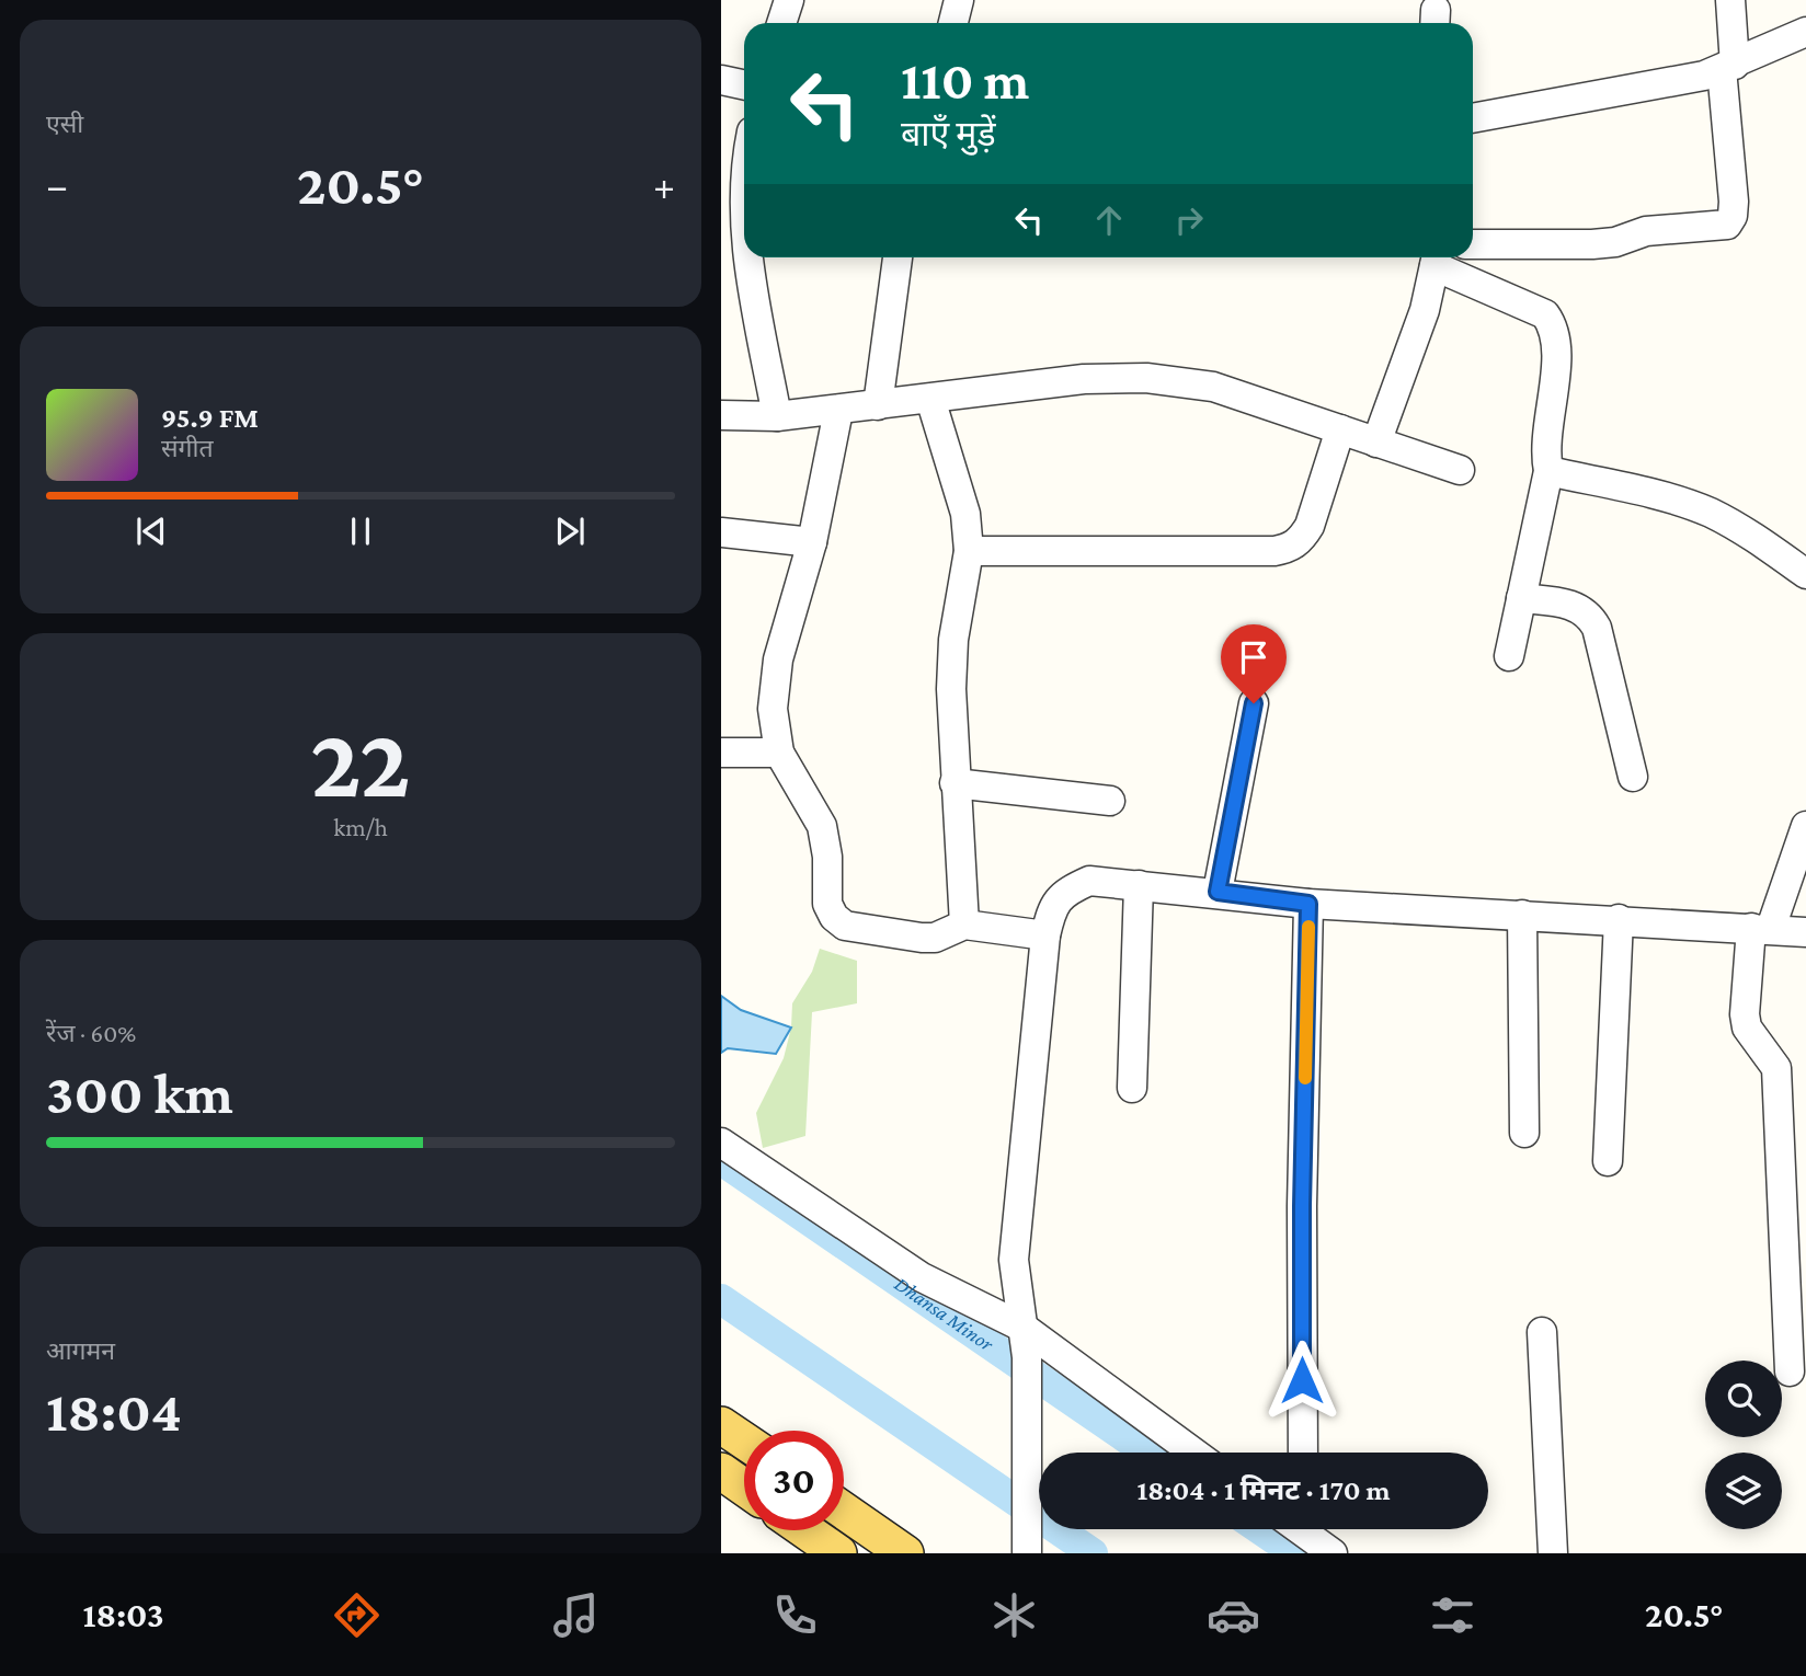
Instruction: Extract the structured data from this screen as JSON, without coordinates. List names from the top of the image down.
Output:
{
  "water": ["Dhansa Minor"],
  "page": {
    "tile": [
      "एसी",
      ["22", "km/h"],
      ["रेंज · 60%", "300 km"],
      ["आगमन", "18:04"]
    ],
    "turn": ["110 m", "बाएँ मुड़ें"],
    "heat": ["−", "20.5°", "+"],
    "song": ["95.9 FM", "संगीत"],
    "limit": "30",
    "trip": "18:04 · 1 मिनट · 170 m",
    "tabs": ["18:03", "20.5°"]
  }
}
